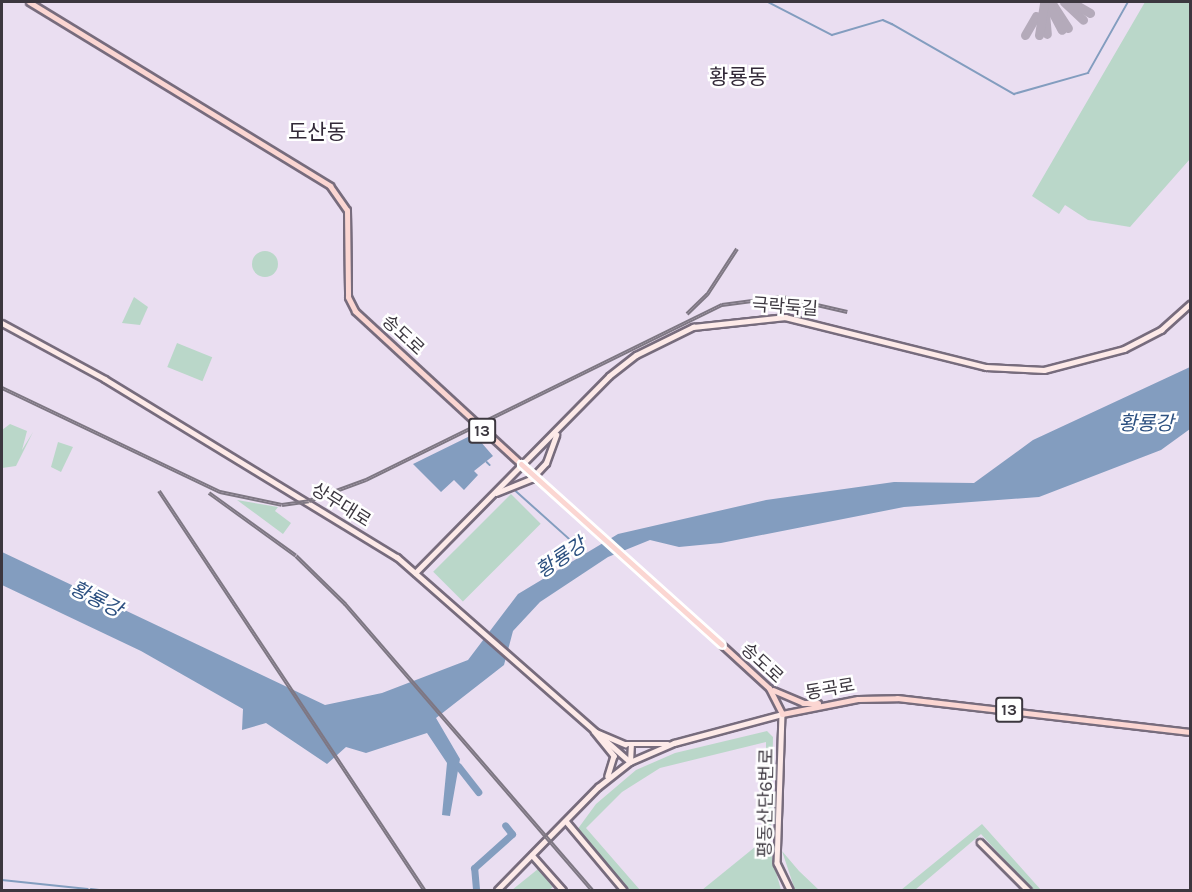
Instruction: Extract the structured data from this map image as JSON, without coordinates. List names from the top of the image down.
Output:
{
  "streets": {
    "main road": ["송도로", "13", "동곡로"],
    "street": ["극락둑길", "상무대로", "평동산단6번로"]
  },
  "crossings": [
    ["극락둑길", "송도로"],
    ["극락둑길", "상무대로"],
    ["송도로", "13"],
    ["송도로", "동곡로"],
    ["송도로", "평동산단6번로"],
    ["13", "동곡로"],
    ["상무대로", "동곡로"],
    ["동곡로", "평동산단6번로"]
  ],
  "districts": ["황룡동", "도산동"],
  "water": ["황룡강"]
}
